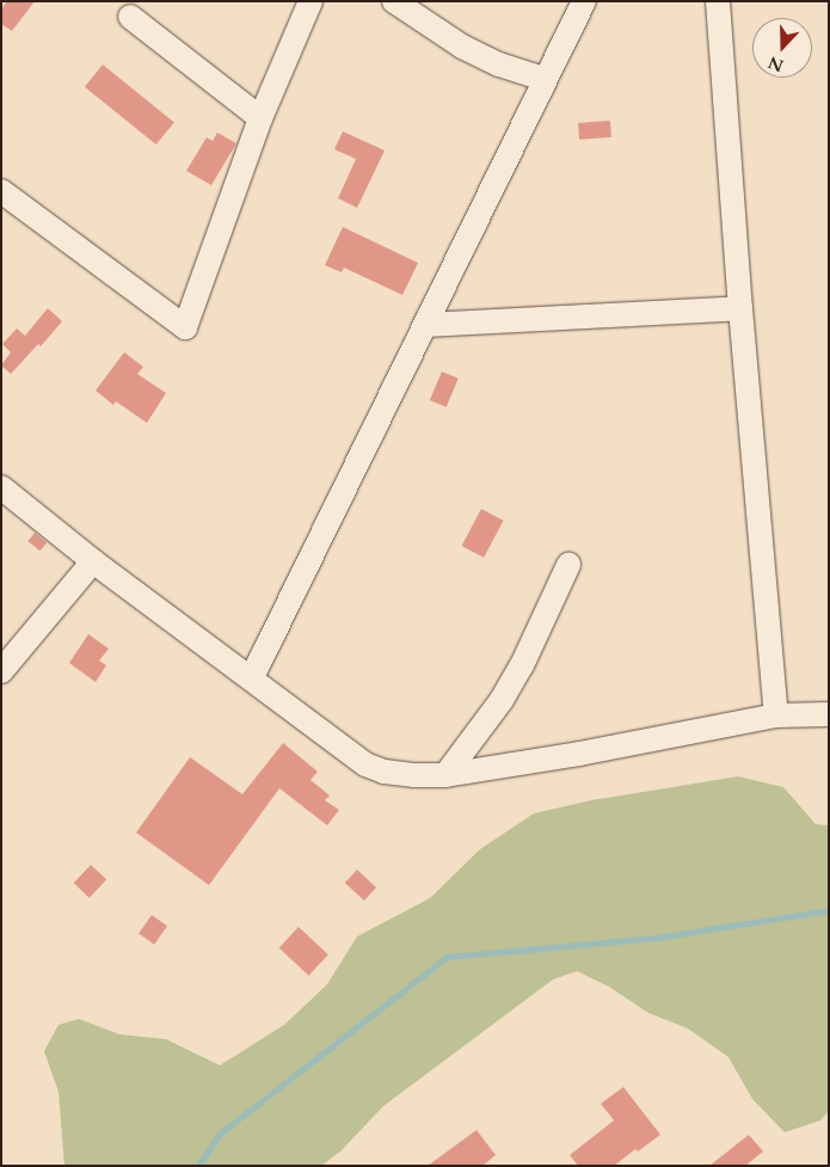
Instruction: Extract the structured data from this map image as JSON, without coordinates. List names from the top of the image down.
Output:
{
  "north": "bottom"
}
